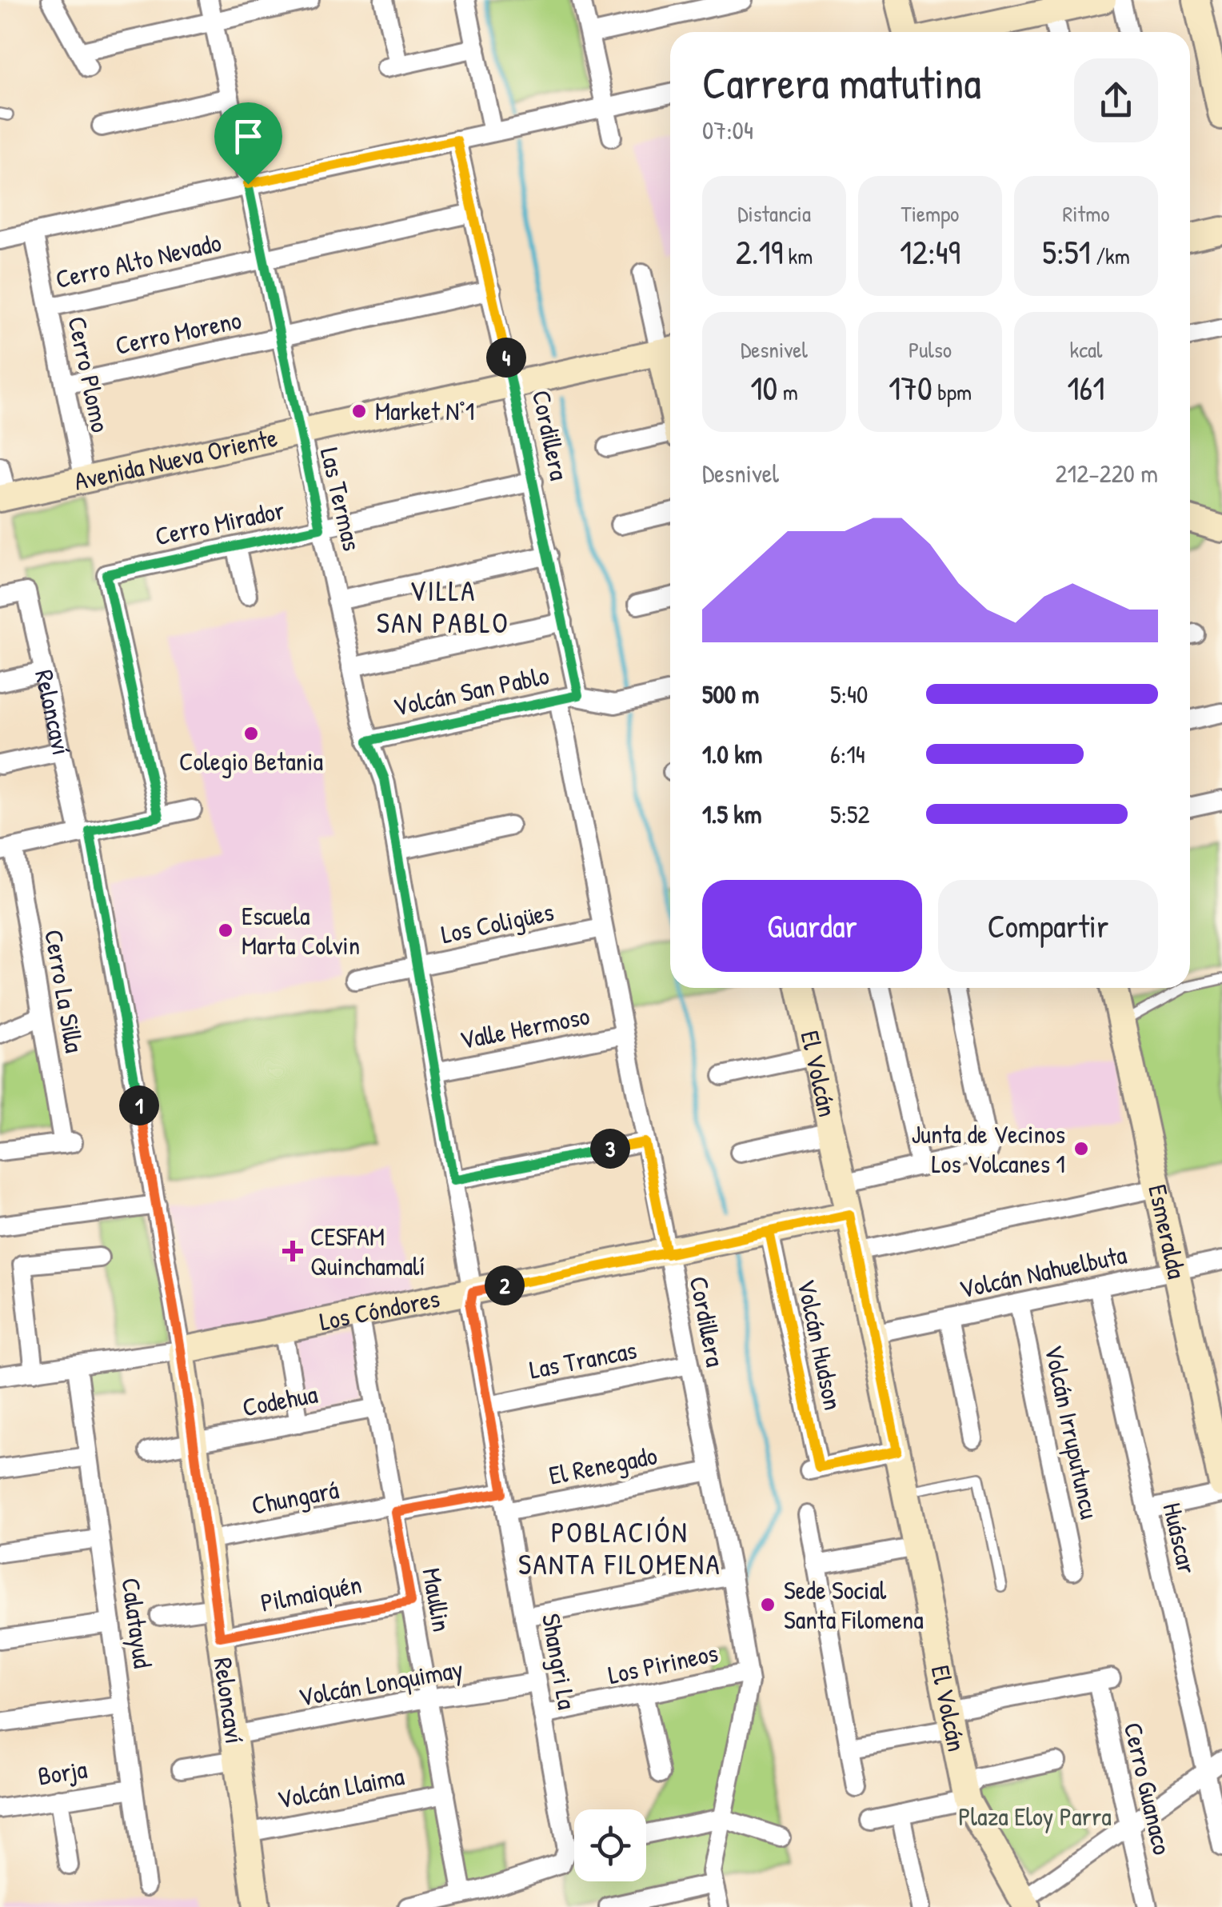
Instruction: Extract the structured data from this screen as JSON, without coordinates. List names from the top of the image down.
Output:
{
  "streets": {
    "street": [
      "Cerro Alto Nevado",
      "Cerro Moreno",
      "Cerro Plomo",
      "Cordillera",
      "Avenida Nueva Oriente",
      "Las Termas",
      "Cerro Mirador",
      "Volcán San Pablo",
      "Reloncaví",
      "Los Coligües",
      "Cerro La Silla",
      "Valle Hermoso",
      "El Volcán",
      "Esmeralda",
      "Volcán Nahuelbuta",
      "Los Cóndores",
      "Volcán Hudson",
      "Las Trancas",
      "Codehua",
      "Volcán Irruputuncu",
      "El Renegado",
      "Chungará",
      "Huáscar",
      "Pilmaiquén",
      "Maullin",
      "Calatayud",
      "Shangri La",
      "Los Pirineos",
      "Volcán Lonquimay",
      "Borja",
      "Volcán Llaima",
      "Cerro Guanaco"
    ]
  },
  "crossings": [
    ["Cerro Alto Nevado", "Cerro Plomo"],
    ["Cerro Alto Nevado", "Cordillera"],
    ["Cerro Alto Nevado", "Las Termas"],
    ["Cerro Moreno", "Cerro Plomo"],
    ["Cerro Moreno", "Cordillera"],
    ["Cerro Moreno", "Las Termas"],
    ["Cerro Plomo", "Avenida Nueva Oriente"],
    ["Cordillera", "Avenida Nueva Oriente"],
    ["Cordillera", "Cerro Mirador"],
    ["Cordillera", "Volcán San Pablo"],
    ["Cordillera", "Los Coligües"],
    ["Cordillera", "Valle Hermoso"],
    ["Cordillera", "Los Cóndores"],
    ["Cordillera", "Las Trancas"],
    ["Cordillera", "El Renegado"],
    ["Cordillera", "Los Pirineos"],
    ["Avenida Nueva Oriente", "Las Termas"],
    ["Las Termas", "Cerro Mirador"],
    ["Las Termas", "Volcán San Pablo"],
    ["Las Termas", "Los Coligües"],
    ["Las Termas", "Valle Hermoso"],
    ["Las Termas", "Los Cóndores"],
    ["Las Termas", "Shangri La"],
    ["Reloncaví", "Los Cóndores"],
    ["Reloncaví", "Codehua"],
    ["Reloncaví", "Chungará"],
    ["Reloncaví", "Pilmaiquén"],
    ["Reloncaví", "Volcán Lonquimay"],
    ["Reloncaví", "Volcán Llaima"],
    ["El Volcán", "Volcán Nahuelbuta"],
    ["El Volcán", "Los Cóndores"],
    ["El Volcán", "Volcán Hudson"],
    ["El Volcán", "Cerro Guanaco"],
    ["Esmeralda", "Volcán Nahuelbuta"],
    ["Volcán Nahuelbuta", "Volcán Irruputuncu"],
    ["Volcán Nahuelbuta", "Huáscar"],
    ["Los Cóndores", "Volcán Hudson"],
    ["Los Cóndores", "Maullin"],
    ["Los Cóndores", "Calatayud"],
    ["Los Cóndores", "Shangri La"],
    ["Las Trancas", "Shangri La"],
    ["Codehua", "Maullin"],
    ["El Renegado", "Chungará"],
    ["El Renegado", "Shangri La"],
    ["Chungará", "Maullin"],
    ["Chungará", "Shangri La"],
    ["Pilmaiquén", "Maullin"],
    ["Maullin", "Volcán Lonquimay"],
    ["Maullin", "Volcán Llaima"],
    ["Calatayud", "Borja"],
    ["Shangri La", "Los Pirineos"],
    ["Shangri La", "Volcán Lonquimay"]
  ],
  "districts": ["VILLA SAN PABLO", "POBLACIÓN SANTA FILOMENA"],
  "parks": ["Plaza Eloy Parra"],
  "places": {
    "other": [
      "Market N°1",
      "Colegio Betania",
      "Escuela Marta Colvin",
      "Junta de Vecinos Los Volcanes 1",
      "Sede Social Santa Filomena"
    ],
    "health": ["CESFAM Quinchamalí"]
  },
  "page": {
    "heading": ["Carrera matutina", "07:04"],
    "stats": [
      ["Distancia", "2.19 km"],
      ["Tiempo", "12:49"],
      ["Ritmo", "5:51 /km"],
      ["Desnivel", "10 m"],
      ["Pulso", "170 bpm"],
      ["kcal", "161"]
    ],
    "pins": [
      "4",
      "1",
      "3",
      "2"
    ],
    "chart": ["Desnivel", "212–220 m"],
    "list": [
      {
        "name": "500 m",
        "note": "5:40"
      },
      {
        "name": "1.0 km",
        "note": "6:14"
      },
      {
        "name": "1.5 km",
        "note": "5:52"
      }
    ],
    "buttons": ["Guardar", "Compartir"]
  }
}
